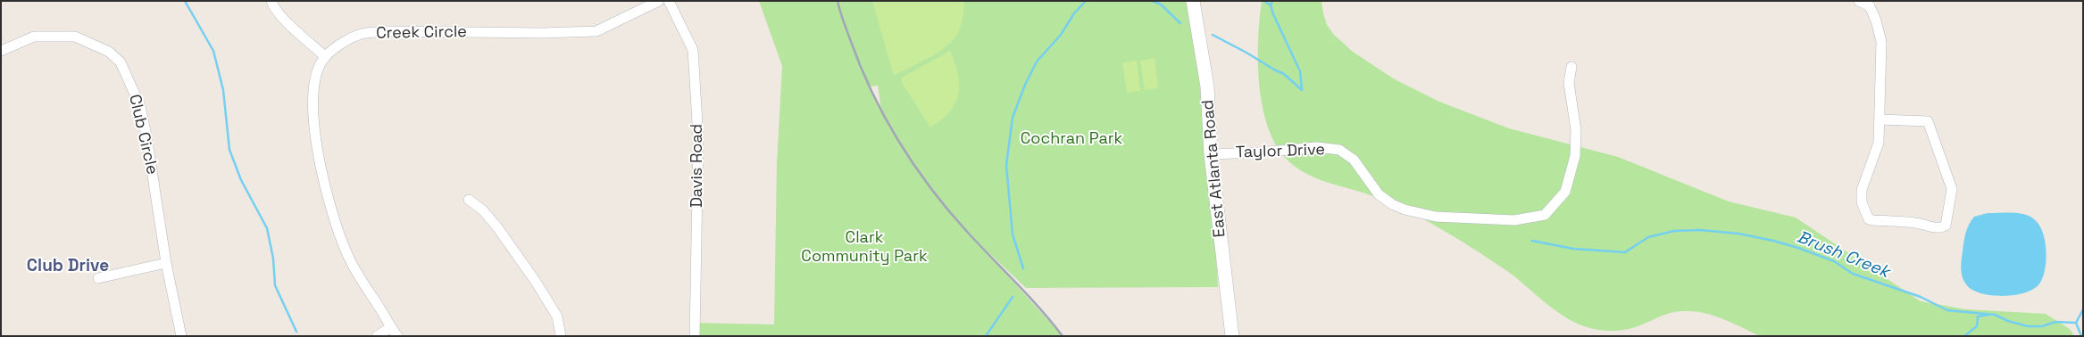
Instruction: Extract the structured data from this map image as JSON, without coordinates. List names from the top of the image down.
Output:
{
  "streets": {
    "street": [
      "Creek Circle",
      "Club Circle",
      "Taylor Drive",
      "Davis Road",
      "East Atlanta Road"
    ]
  },
  "crossings": [
    ["Taylor Drive", "East Atlanta Road"]
  ],
  "districts": ["Club Drive"],
  "water": ["Brush Creek"],
  "parks": ["Cochran Park", "Clark Community Park"]
}
